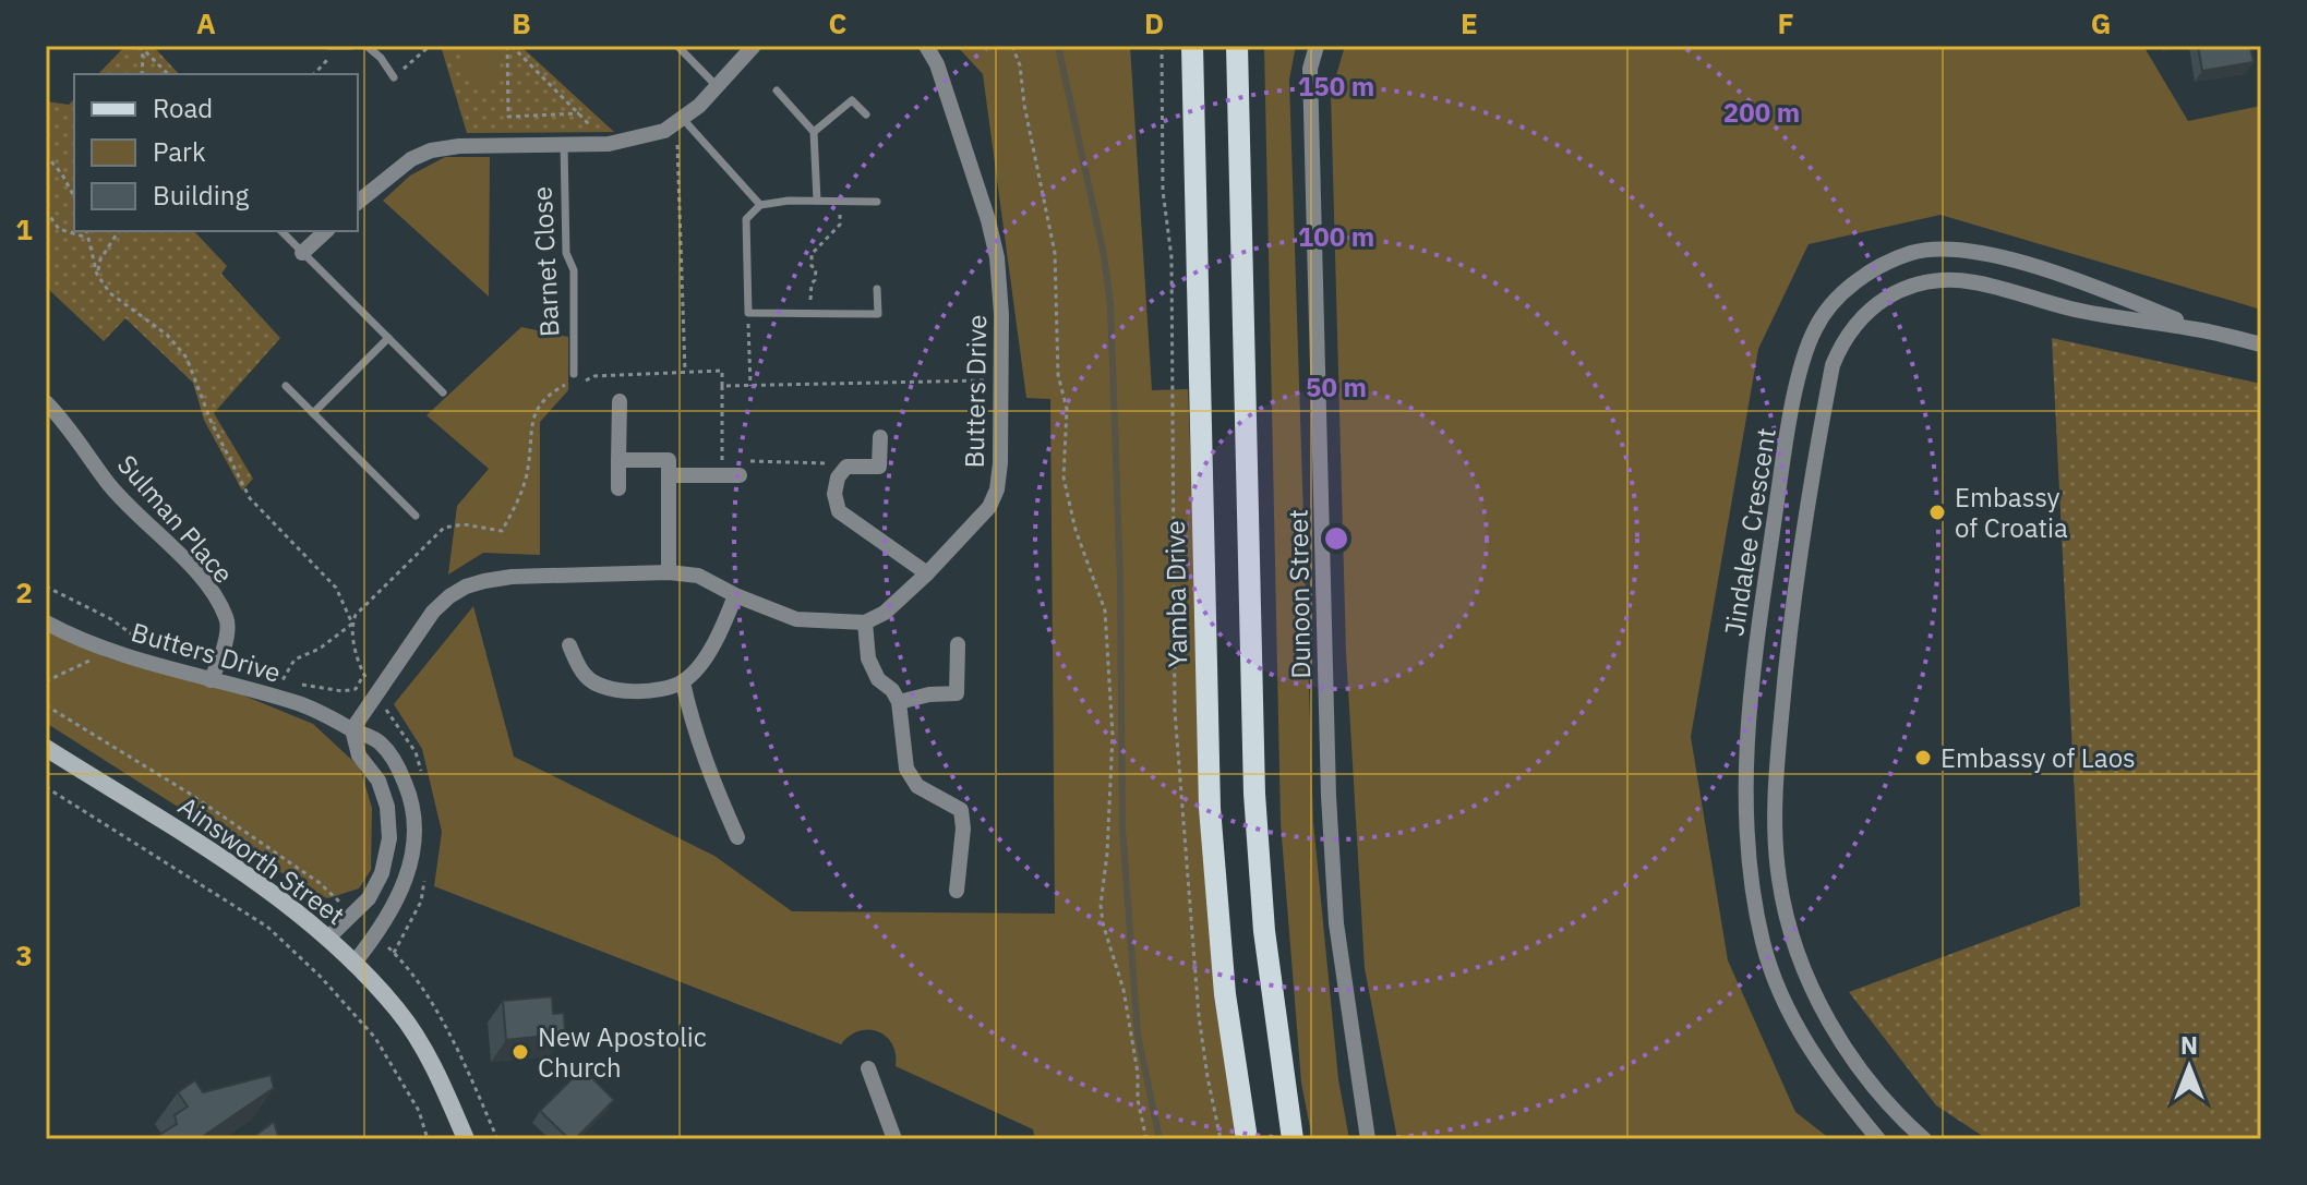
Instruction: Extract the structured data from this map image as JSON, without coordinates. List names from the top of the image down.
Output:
{
  "streets": {
    "main road": ["Yamba Drive"],
    "street": [
      "Butters Drive",
      "Sulman Place",
      "Jindalee Crescent",
      "Dunoon Street",
      "Ainsworth Street"
    ],
    "lane": ["Barnet Close"]
  },
  "crossings": [
    ["Butters Drive", "Sulman Place"],
    ["Butters Drive", "Ainsworth Street"]
  ],
  "places": ["Embassy of Croatia", "Embassy of Laos", "New Apostolic Church"],
  "legend": ["Road", "Park", "Building"],
  "north": "top",
  "grid": {
    "columns": [
      "A",
      "B",
      "C",
      "D",
      "E",
      "F",
      "G"
    ],
    "rows": ["1", "2", "3"]
  },
  "rings": [
    "150 m",
    "200 m",
    "100 m",
    "50 m"
  ]
}
